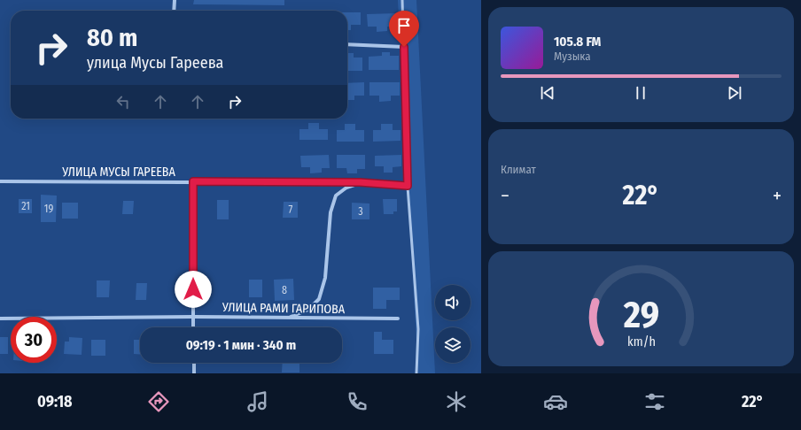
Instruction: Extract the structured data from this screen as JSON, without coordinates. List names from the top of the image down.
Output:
{
  "streets": {
    "street": ["УЛИЦА МУСЫ ГАРЕЕВА", "УЛИЦА РАМИ ГАРИПОВА"]
  },
  "house_numbers": [
    "21",
    "19",
    "7",
    "3",
    "8"
  ],
  "page": {
    "turn": ["80 m", "улица Мусы Гареева"],
    "song": ["105.8 FM", "Музыка"],
    "tile": "Климат",
    "heat": ["−", "22°", "+"],
    "limit": "30",
    "trip": "09:19 · 1 мин · 340 m",
    "tabs": ["09:18", "22°"],
    "gauge": ["29", "km/h"]
  }
}
